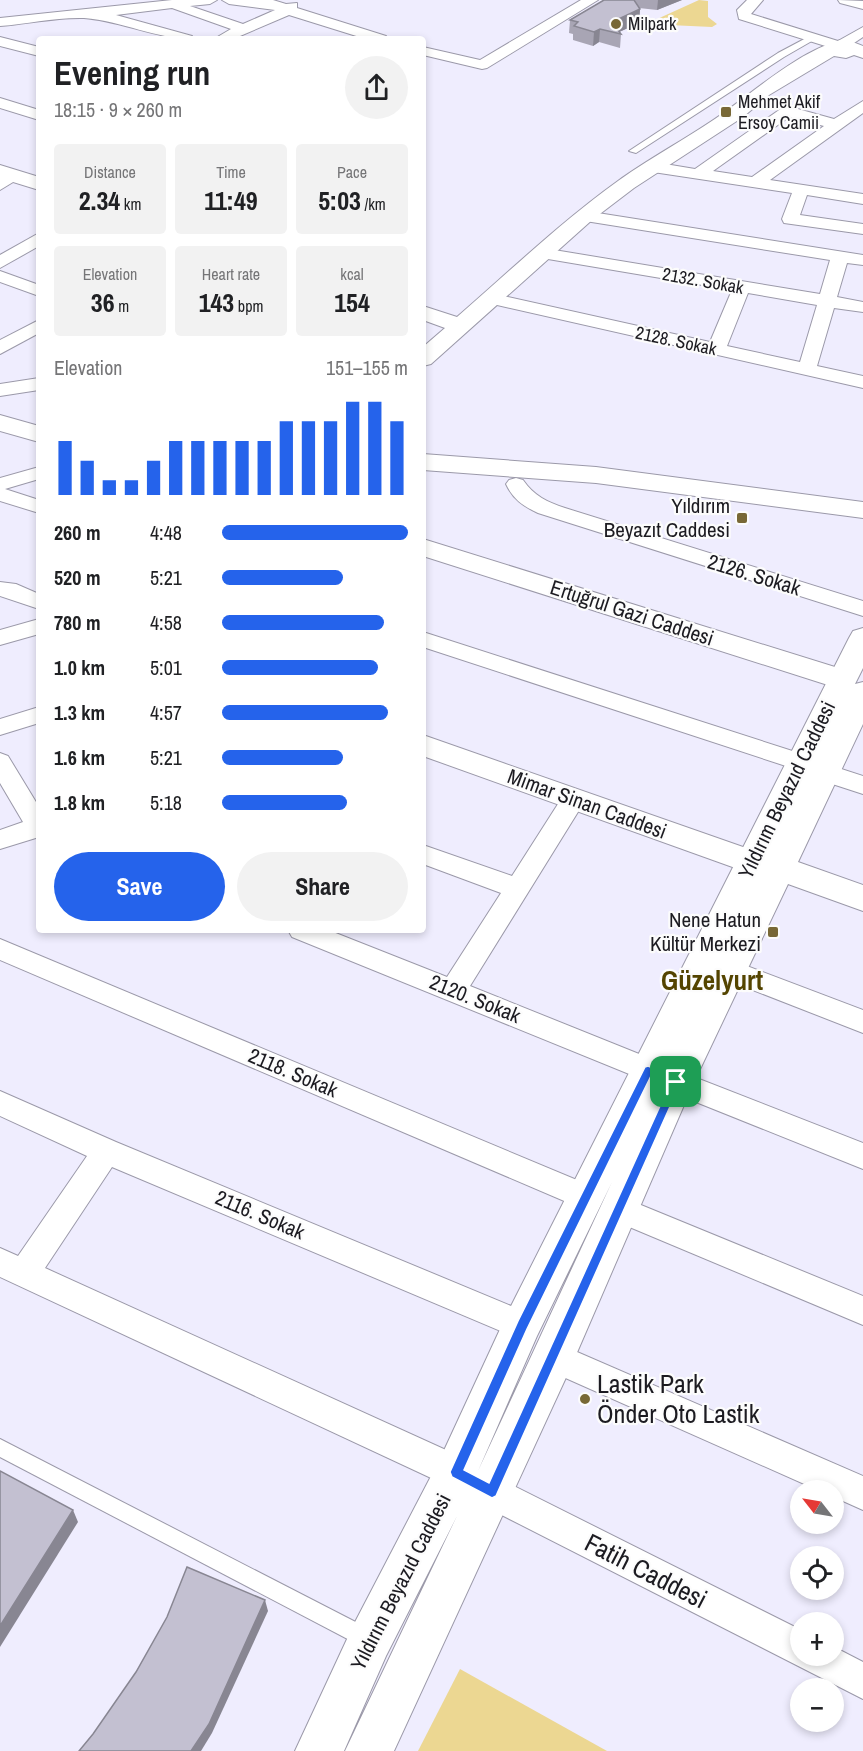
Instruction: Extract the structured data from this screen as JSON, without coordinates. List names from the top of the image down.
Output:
{
  "streets": {
    "main road": ["Yıldırım Beyazıd Caddesi", "Mimar Sinan Caddesi"],
    "street": [
      "2132. Sokak",
      "2128. Sokak",
      "2126. Sokak",
      "Ertuğrul Gazi Caddesi",
      "2120. Sokak",
      "2118. Sokak",
      "2116. Sokak",
      "Fatih Caddesi"
    ]
  },
  "crossings": [
    ["Ertuğrul Gazi Caddesi", "Yıldırım Beyazıd Caddesi"],
    ["Yıldırım Beyazıd Caddesi", "Mimar Sinan Caddesi"],
    ["Yıldırım Beyazıd Caddesi", "2120. Sokak"],
    ["Yıldırım Beyazıd Caddesi", "2118. Sokak"],
    ["Yıldırım Beyazıd Caddesi", "2116. Sokak"],
    ["Yıldırım Beyazıd Caddesi", "Fatih Caddesi"]
  ],
  "districts": ["Güzelyurt"],
  "places": {
    "other": ["Milpark", "Lastik Park Önder Oto Lastik"],
    "transit": ["Mehmet Akif Ersoy Camii", "Yıldırım Beyazıt Caddesi", "Nene Hatun Kültür Merkezi"]
  },
  "north": "top left",
  "page": {
    "heading": ["Evening run", "18:15 · 9 × 260 m"],
    "stats": [
      ["Distance", "2.34 km"],
      ["Time", "11:49"],
      ["Pace", "5:03 /km"],
      ["Elevation", "36 m"],
      ["Heart rate", "143 bpm"],
      ["kcal", "154"]
    ],
    "chart": ["Elevation", "151–155 m"],
    "list": [
      {
        "name": "260 m",
        "note": "4:48"
      },
      {
        "name": "520 m",
        "note": "5:21"
      },
      {
        "name": "780 m",
        "note": "4:58"
      },
      {
        "name": "1.0 km",
        "note": "5:01"
      },
      {
        "name": "1.3 km",
        "note": "4:57"
      },
      {
        "name": "1.6 km",
        "note": "5:21"
      },
      {
        "name": "1.8 km",
        "note": "5:18"
      }
    ],
    "buttons": ["Save", "Share"],
    "map_buttons": ["+", "−"]
  }
}
